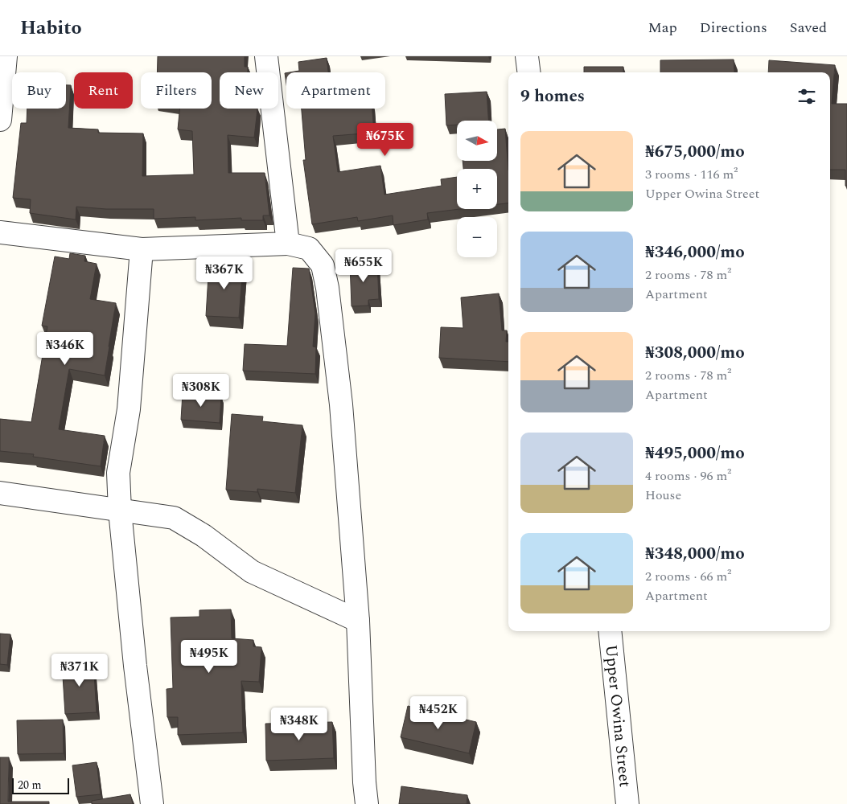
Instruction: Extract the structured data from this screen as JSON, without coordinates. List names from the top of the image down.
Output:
{
  "streets": {
    "street": ["Upper Owina Street"]
  },
  "scale_bar": "20 m",
  "north": "right",
  "page": {
    "header": "Habito",
    "nav": ["Map", "Directions", "Saved"],
    "chip": [
      "Buy",
      "Rent",
      "Filters",
      "New",
      "Apartment"
    ],
    "heading": "9 homes",
    "map_buttons": ["+", "−"],
    "list": [
      {
        "name": "₦675,000/mo",
        "note": "3 rooms · 116 m² · Upper Owina Street"
      },
      {
        "name": "₦346,000/mo",
        "note": "2 rooms · 78 m² · Apartment"
      },
      {
        "name": "₦308,000/mo",
        "note": "2 rooms · 78 m² · Apartment"
      },
      {
        "name": "₦495,000/mo",
        "note": "4 rooms · 96 m² · House"
      },
      {
        "name": "₦348,000/mo",
        "note": "2 rooms · 66 m² · Apartment"
      }
    ],
    "price": [
      "₦675K",
      "₦655K",
      "₦367K",
      "₦346K",
      "₦308K",
      "₦495K",
      "₦371K",
      "₦452K",
      "₦348K"
    ],
    "scale": "20 m"
  }
}
